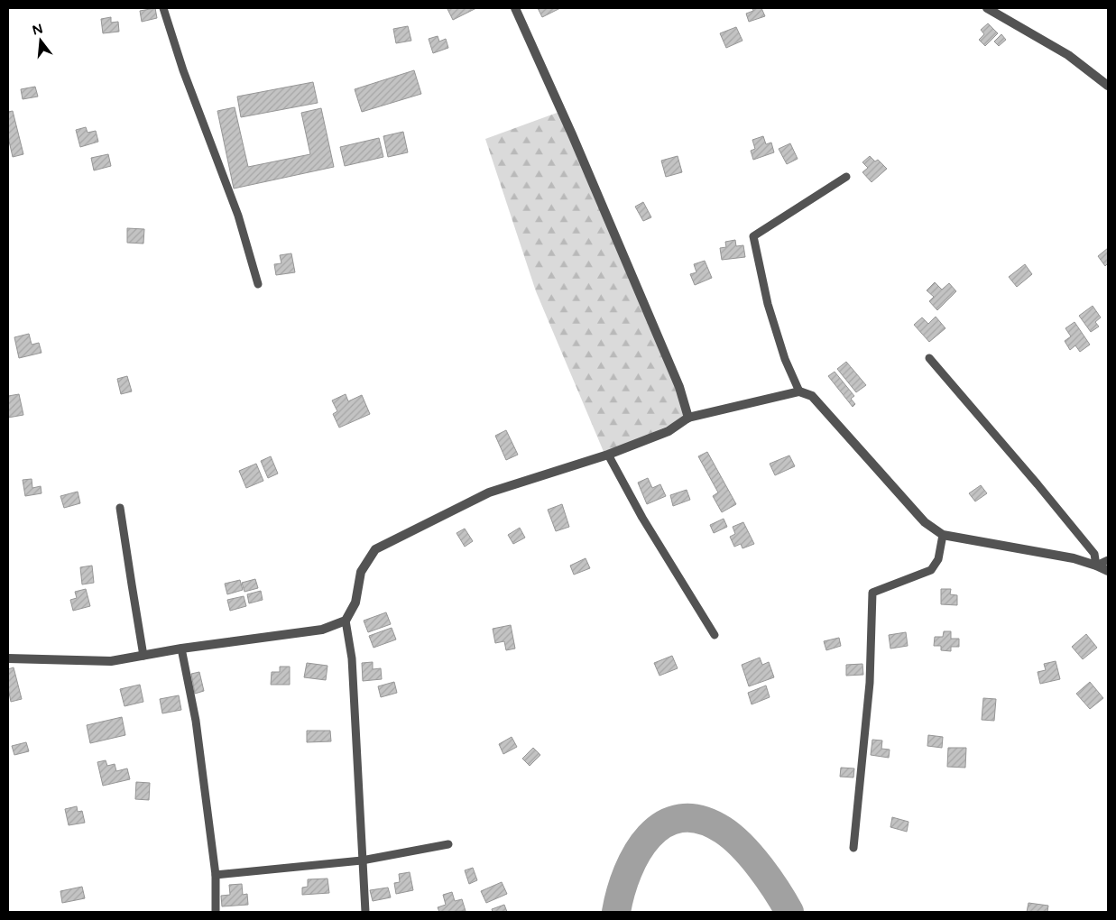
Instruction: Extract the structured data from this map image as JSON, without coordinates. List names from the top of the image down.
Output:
{
  "north": "top"
}
